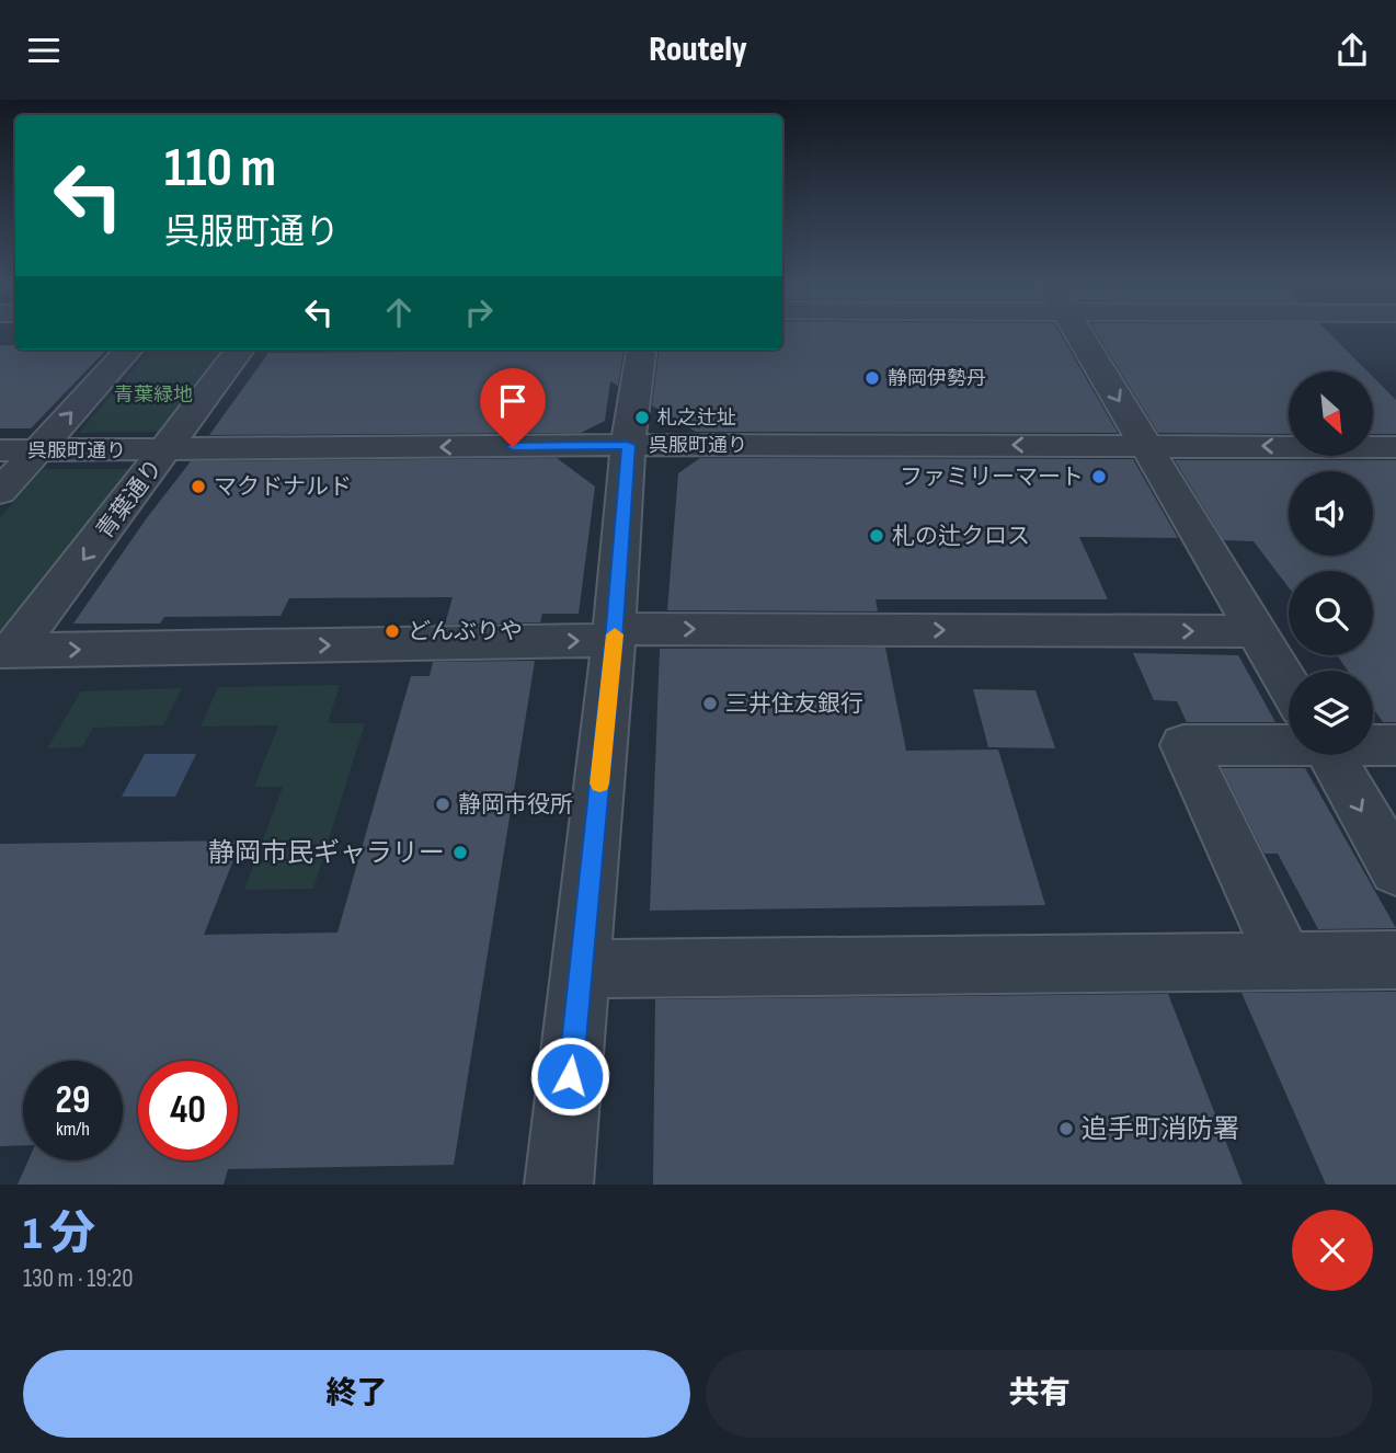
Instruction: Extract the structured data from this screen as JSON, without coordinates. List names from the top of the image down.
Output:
{
  "streets": {
    "street": ["呉服町通り", "青葉通り"]
  },
  "crossings": [
    ["呉服町通り", "青葉通り"]
  ],
  "parks": ["青葉緑地"],
  "places": [
    "静岡伊勢丹",
    "札之辻址",
    "ファミリーマート",
    "マクドナルド",
    "札の辻クロス",
    "どんぶりや",
    "三井住友銀行",
    "静岡市役所",
    "静岡市民ギャラリー",
    "追手町消防署"
  ],
  "north": "bottom right",
  "page": {
    "header": "Routely",
    "turn": ["110 m", "呉服町通り"],
    "speed": "29 km/h",
    "limit": "40",
    "heading": ["1 分", "130 m · 19:20"],
    "buttons": ["終了", "共有"]
  }
}
